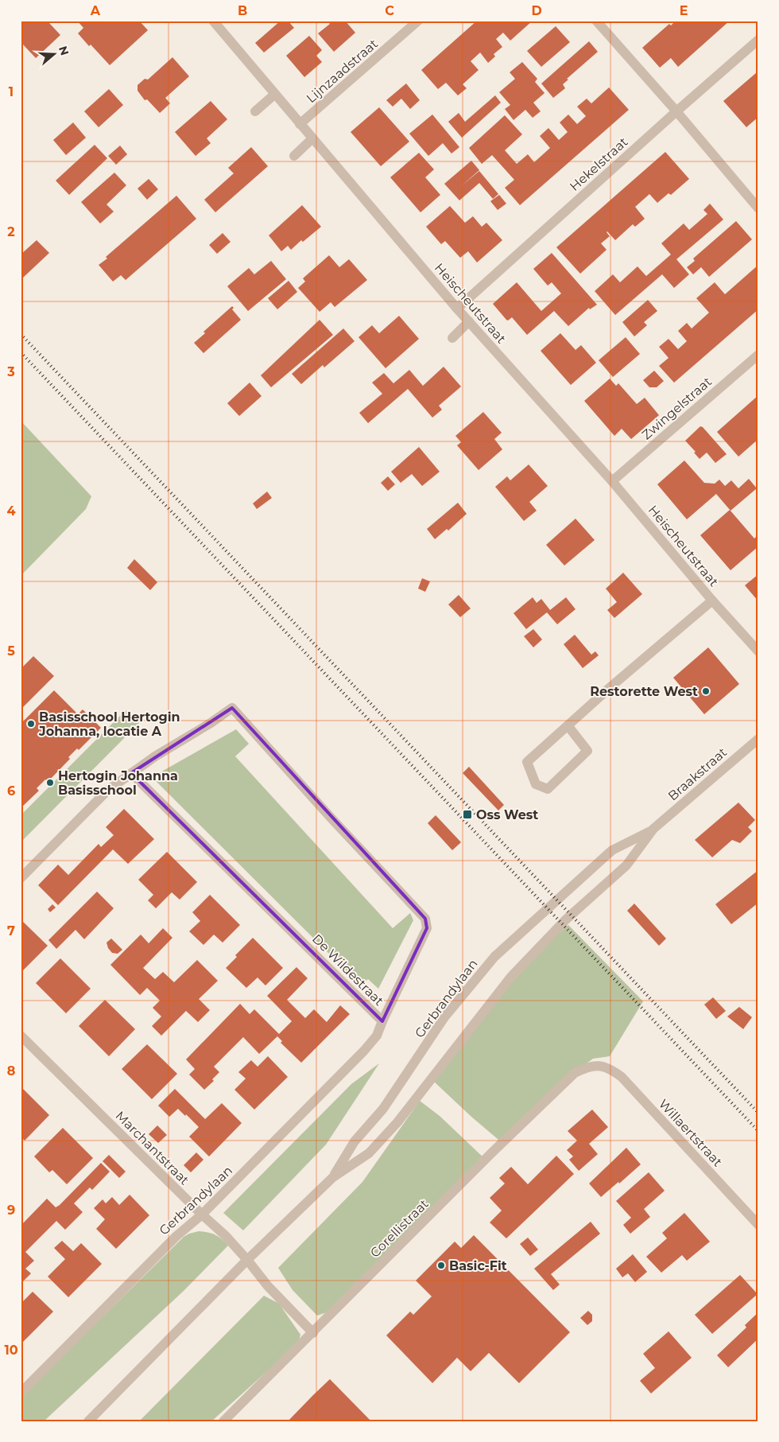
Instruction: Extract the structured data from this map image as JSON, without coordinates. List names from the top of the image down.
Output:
{
  "streets": {
    "street": [
      "Lijnzaadstraat",
      "Hekelstraat",
      "Heischeutstraat",
      "Zwingelstraat",
      "Braakstraat",
      "De Wildestraat",
      "Gerbrandylaan",
      "Willaertstraat",
      "Marchantstraat",
      "Corellistraat"
    ]
  },
  "crossings": [
    ["Lijnzaadstraat", "Heischeutstraat"],
    ["Hekelstraat", "Heischeutstraat"],
    ["Heischeutstraat", "Zwingelstraat"],
    ["Braakstraat", "Gerbrandylaan"],
    ["De Wildestraat", "Gerbrandylaan"],
    ["Gerbrandylaan", "Marchantstraat"],
    ["Willaertstraat", "Corellistraat"],
    ["Marchantstraat", "Corellistraat"]
  ],
  "places": {
    "other": [
      "Restorette West",
      "Basisschool Hertogin Johanna, locatie A",
      "Hertogin Johanna Basisschool",
      "Basic-Fit"
    ],
    "transit": ["Oss West"]
  },
  "north": "right",
  "grid": {
    "columns": [
      "A",
      "B",
      "C",
      "D",
      "E"
    ],
    "rows": [
      "1",
      "2",
      "3",
      "4",
      "5",
      "6",
      "7",
      "8",
      "9",
      "10"
    ]
  }
}
